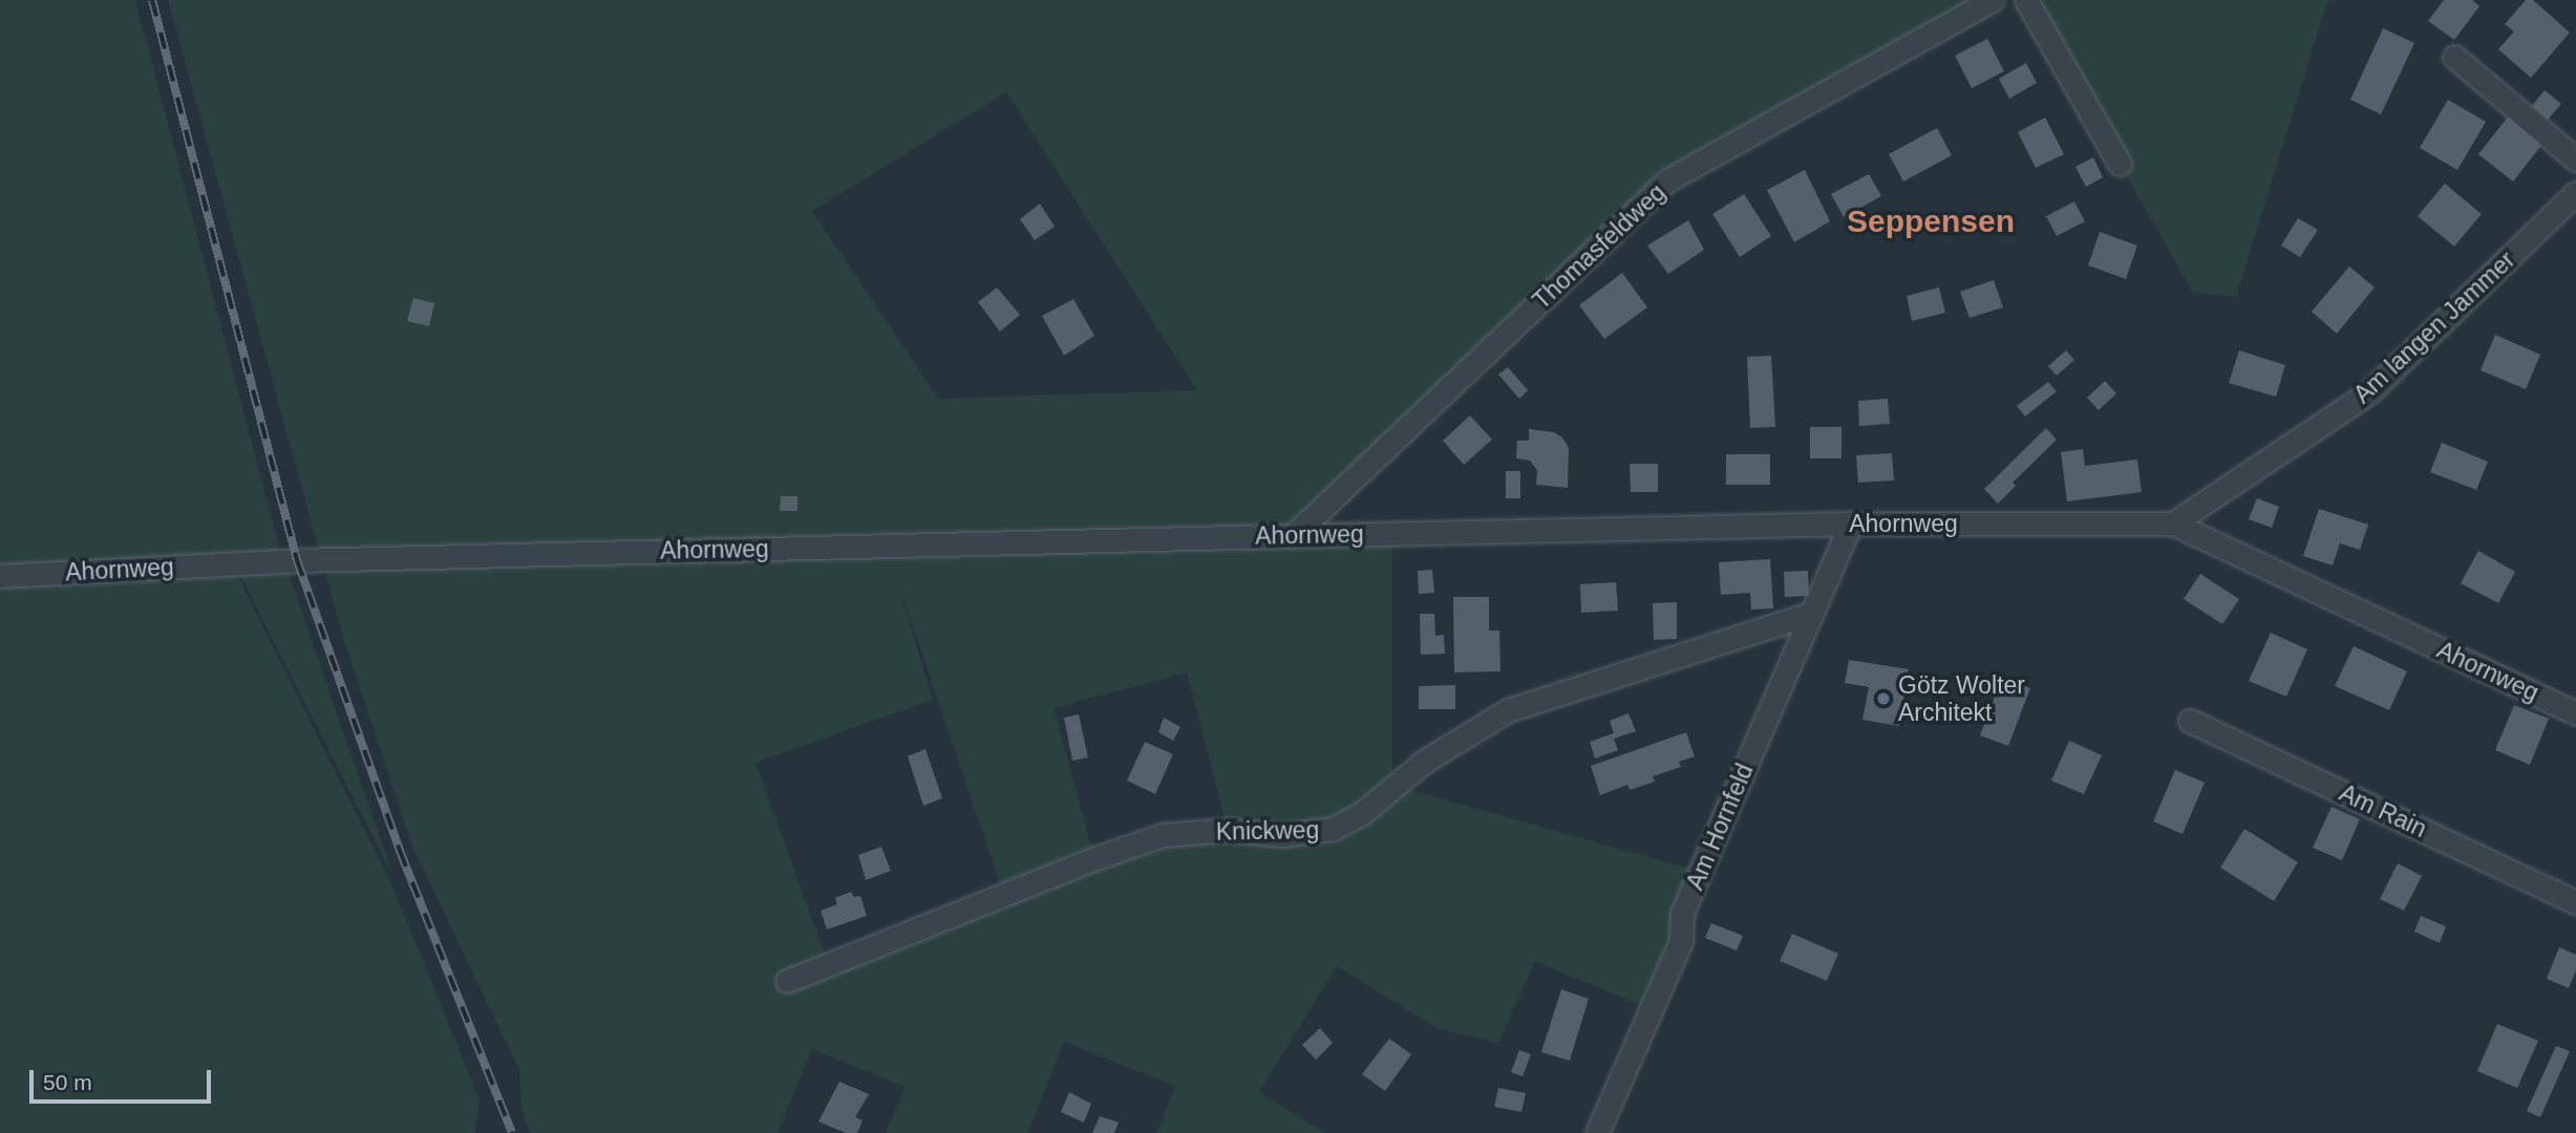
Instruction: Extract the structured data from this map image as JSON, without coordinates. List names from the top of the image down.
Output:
{
  "streets": {
    "street": [
      "Thomasfeldweg",
      "Am langen Jammer",
      "Ahornweg",
      "Am Rain",
      "Am Hornfeld",
      "Knickweg"
    ]
  },
  "crossings": [
    ["Thomasfeldweg", "Ahornweg"],
    ["Am langen Jammer", "Ahornweg"],
    ["Ahornweg", "Am Hornfeld"],
    ["Am Hornfeld", "Knickweg"]
  ],
  "districts": ["Seppensen"],
  "places": ["Götz Wolter Architekt"],
  "scale_bar": "50 m"
}
